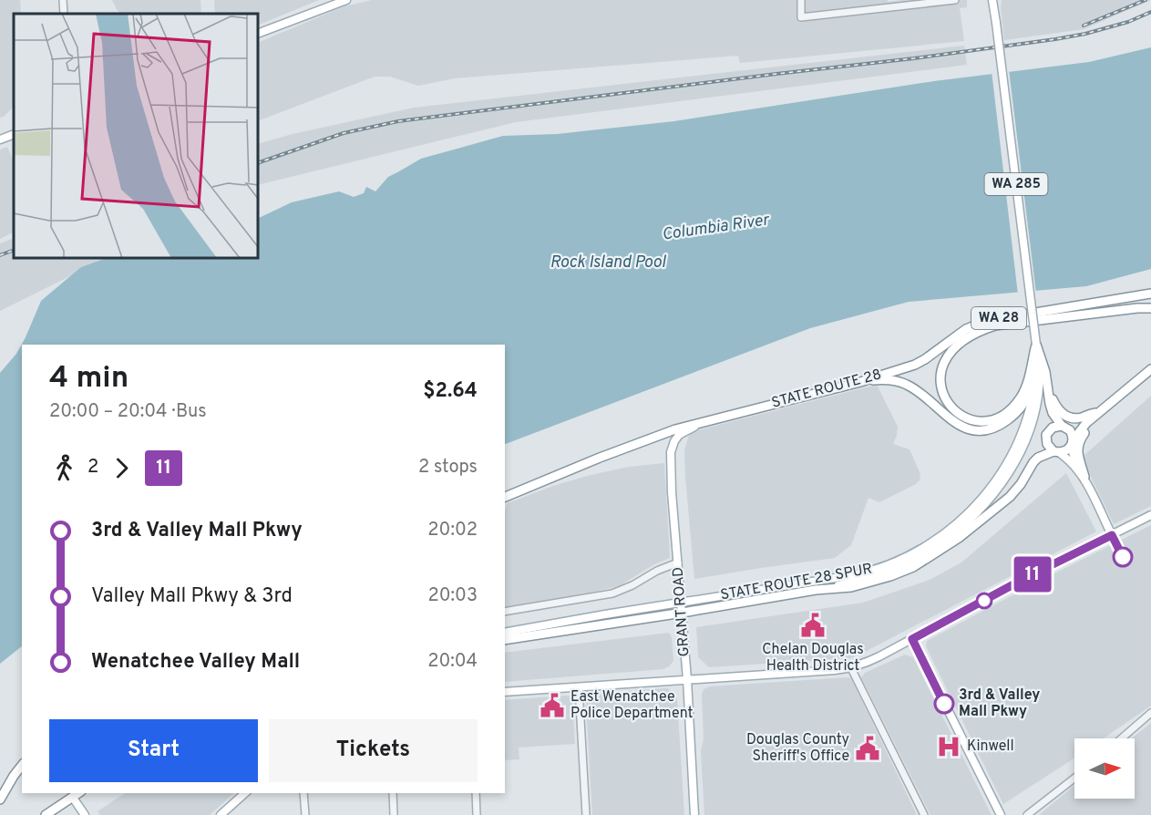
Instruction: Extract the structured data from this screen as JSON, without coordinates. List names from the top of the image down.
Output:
{
  "streets": {
    "highway": ["WA 28", "STATE ROUTE 28"],
    "main road": ["WA 285", "STATE ROUTE 28 SPUR", "GRANT ROAD"]
  },
  "crossings": [
    ["WA 285", "STATE ROUTE 28 SPUR"],
    ["STATE ROUTE 28", "GRANT ROAD"],
    ["STATE ROUTE 28 SPUR", "GRANT ROAD"]
  ],
  "water": ["Columbia River", "Rock Island Pool"],
  "places": {
    "public building": ["Chelan Douglas Health District", "East Wenatchee Police Department", "Douglas County Sheriff's Office"],
    "other": ["3rd & Valley Mall Pkwy"],
    "hospital": ["Kinwell"]
  },
  "lines": ["bus line 11"],
  "north": "right",
  "page": {
    "on_map": "11",
    "heading": ["4 min", "20:00 – 20:04 · Bus", "$2.64"],
    "legs": ["2", "11", "2 stops"],
    "list": [
      {
        "name": "3rd & Valley Mall Pkwy",
        "value": "20:02"
      },
      {
        "name": "Valley Mall Pkwy & 3rd",
        "value": "20:03"
      },
      {
        "name": "Wenatchee Valley Mall",
        "value": "20:04"
      }
    ],
    "buttons": ["Start", "Tickets"]
  }
}
